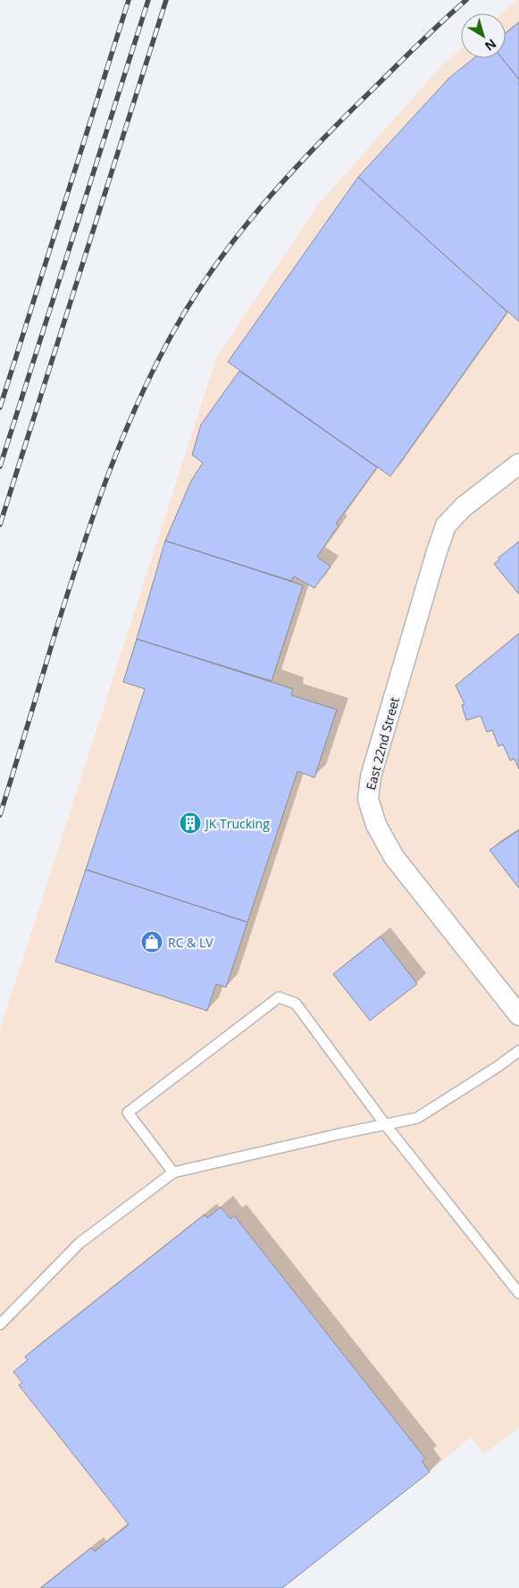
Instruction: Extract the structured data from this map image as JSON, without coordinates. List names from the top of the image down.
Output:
{
  "streets": {
    "street": ["East 22nd Street"]
  },
  "places": {
    "building": ["JK Trucking"],
    "shop": ["RC & LV"]
  },
  "north": "bottom right"
}
